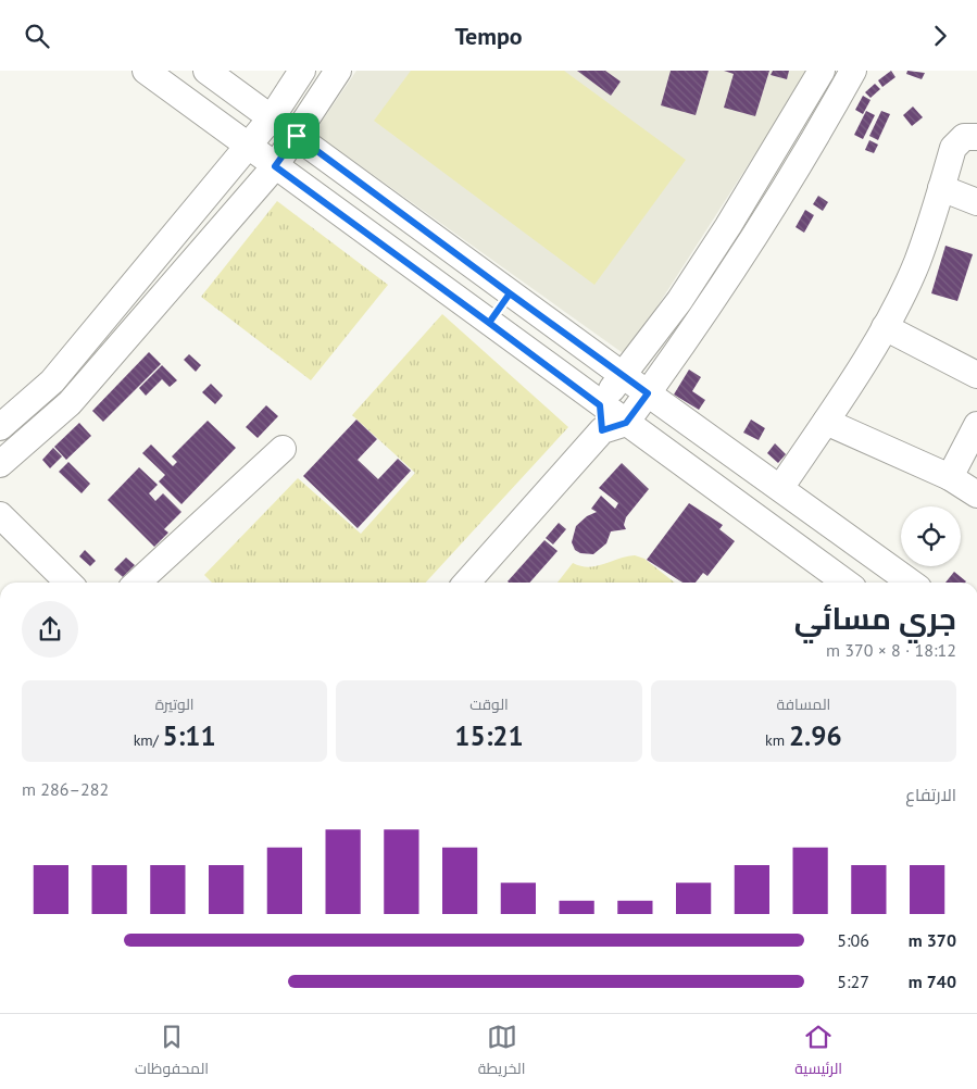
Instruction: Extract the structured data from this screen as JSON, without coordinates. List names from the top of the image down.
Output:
{
  "page": {
    "header": "Tempo",
    "heading": ["جري مسائي", "18:12 · 8 × 370 m"],
    "stats": [
      ["المسافة", "2.96 km"],
      ["الوقت", "15:21"],
      ["الوتيرة", "5:11 /km"]
    ],
    "chart": ["الارتفاع", "282–286 m"],
    "list": [
      {
        "name": "370 m",
        "note": "5:06"
      },
      {
        "name": "740 m",
        "note": "5:27"
      }
    ],
    "tabs": ["الرئيسية", "الخريطة", "المحفوظات"]
  }
}
